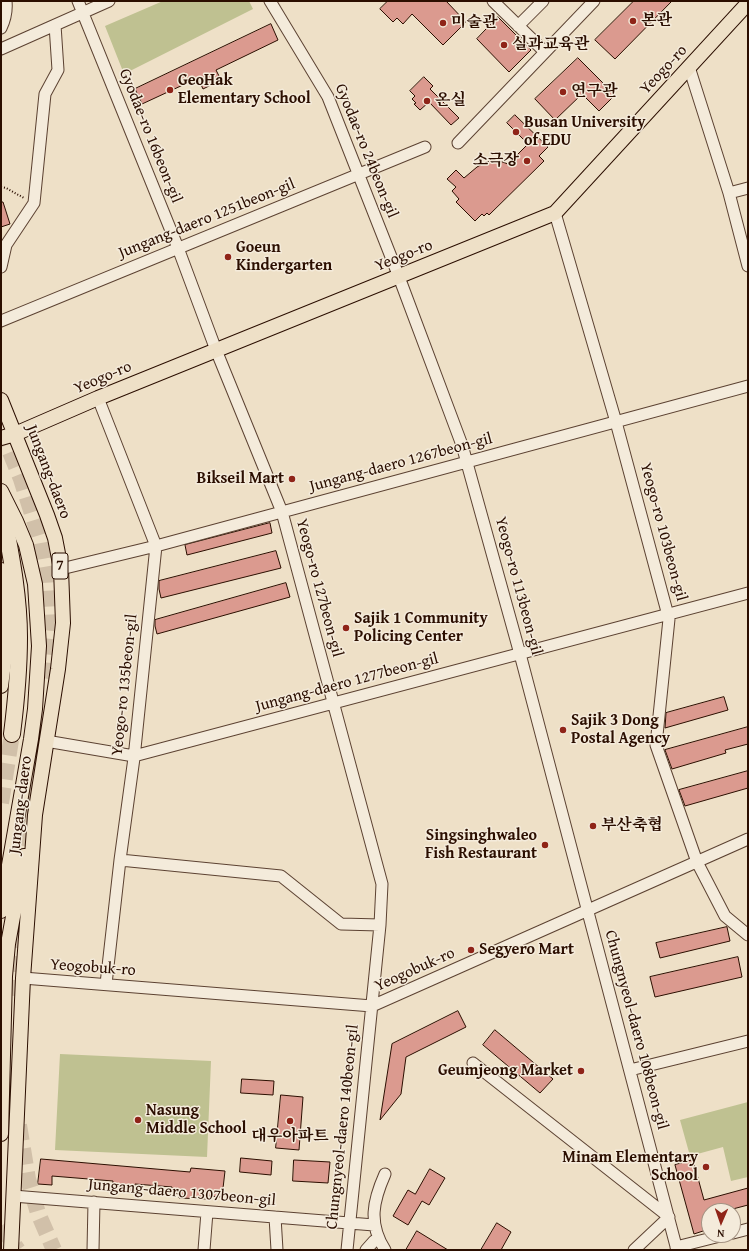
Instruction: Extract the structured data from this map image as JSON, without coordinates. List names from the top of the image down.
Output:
{
  "streets": {
    "main road": ["Yeogo-ro", "Jungang-daero", "7"],
    "street": [
      "Gyodae-ro 16beon-gil",
      "Gyodae-ro 24beon-gil",
      "Jungang-daero 1251beon-gil",
      "Jungang-daero 1267beon-gil",
      "Yeogo-ro 103beon-gil",
      "Yeogo-ro 113beon-gil",
      "Yeogo-ro 127beon-gil",
      "Jungang-daero 1277beon-gil",
      "Yeogo-ro 135beon-gil",
      "Yeogobuk-ro",
      "Chungnyeol-daero 108beon-gil",
      "Chungnyeol-daero 140beon-gil",
      "Jungang-daero 1307beon-gil"
    ]
  },
  "crossings": [
    ["Yeogo-ro", "Gyodae-ro 16beon-gil"],
    ["Yeogo-ro", "Gyodae-ro 24beon-gil"],
    ["Yeogo-ro", "Jungang-daero"],
    ["Yeogo-ro", "Yeogo-ro 103beon-gil"],
    ["Yeogo-ro", "Yeogo-ro 113beon-gil"],
    ["Yeogo-ro", "Yeogo-ro 127beon-gil"],
    ["Yeogo-ro", "Yeogo-ro 135beon-gil"],
    ["Gyodae-ro 16beon-gil", "Jungang-daero 1251beon-gil"],
    ["Gyodae-ro 16beon-gil", "Yeogo-ro 127beon-gil"],
    ["Gyodae-ro 24beon-gil", "Jungang-daero 1251beon-gil"],
    ["Gyodae-ro 24beon-gil", "Yeogo-ro 113beon-gil"],
    ["Jungang-daero 1267beon-gil", "Jungang-daero"],
    ["Jungang-daero 1267beon-gil", "Yeogo-ro 103beon-gil"],
    ["Jungang-daero 1267beon-gil", "Yeogo-ro 113beon-gil"],
    ["Jungang-daero 1267beon-gil", "Yeogo-ro 127beon-gil"],
    ["Jungang-daero 1267beon-gil", "Yeogo-ro 135beon-gil"],
    ["Jungang-daero", "Jungang-daero 1277beon-gil"],
    ["Jungang-daero", "Yeogobuk-ro"],
    ["Jungang-daero", "Jungang-daero 1307beon-gil"],
    ["Yeogo-ro 103beon-gil", "Jungang-daero 1277beon-gil"],
    ["Yeogo-ro 103beon-gil", "Yeogobuk-ro"],
    ["Yeogo-ro 113beon-gil", "Jungang-daero 1277beon-gil"],
    ["Yeogo-ro 113beon-gil", "Yeogobuk-ro"],
    ["Yeogo-ro 113beon-gil", "Chungnyeol-daero 108beon-gil"],
    ["Yeogo-ro 127beon-gil", "Jungang-daero 1277beon-gil"],
    ["Yeogo-ro 127beon-gil", "Yeogobuk-ro"],
    ["Yeogo-ro 127beon-gil", "Chungnyeol-daero 140beon-gil"],
    ["Jungang-daero 1277beon-gil", "Yeogo-ro 135beon-gil"],
    ["Yeogo-ro 135beon-gil", "Yeogobuk-ro"],
    ["Yeogobuk-ro", "Chungnyeol-daero 108beon-gil"],
    ["Yeogobuk-ro", "Chungnyeol-daero 140beon-gil"],
    ["Chungnyeol-daero 140beon-gil", "Jungang-daero 1307beon-gil"]
  ],
  "places": [
    "본관",
    "미술관",
    "실과교육관",
    "GeoHak Elementary School",
    "연구관",
    "온실",
    "Busan University of EDU",
    "소극장",
    "Goeun Kindergarten",
    "Bikseil Mart",
    "Sajik 1 Community Policing Center",
    "Sajik 3 Dong Postal Agency",
    "부산축협",
    "Singsinghwaleo Fish Restaurant",
    "Segyero Mart",
    "Geumjeong Market",
    "Nasung Middle School",
    "대우아파트",
    "Minam Elementary School"
  ],
  "north": "bottom"
}
